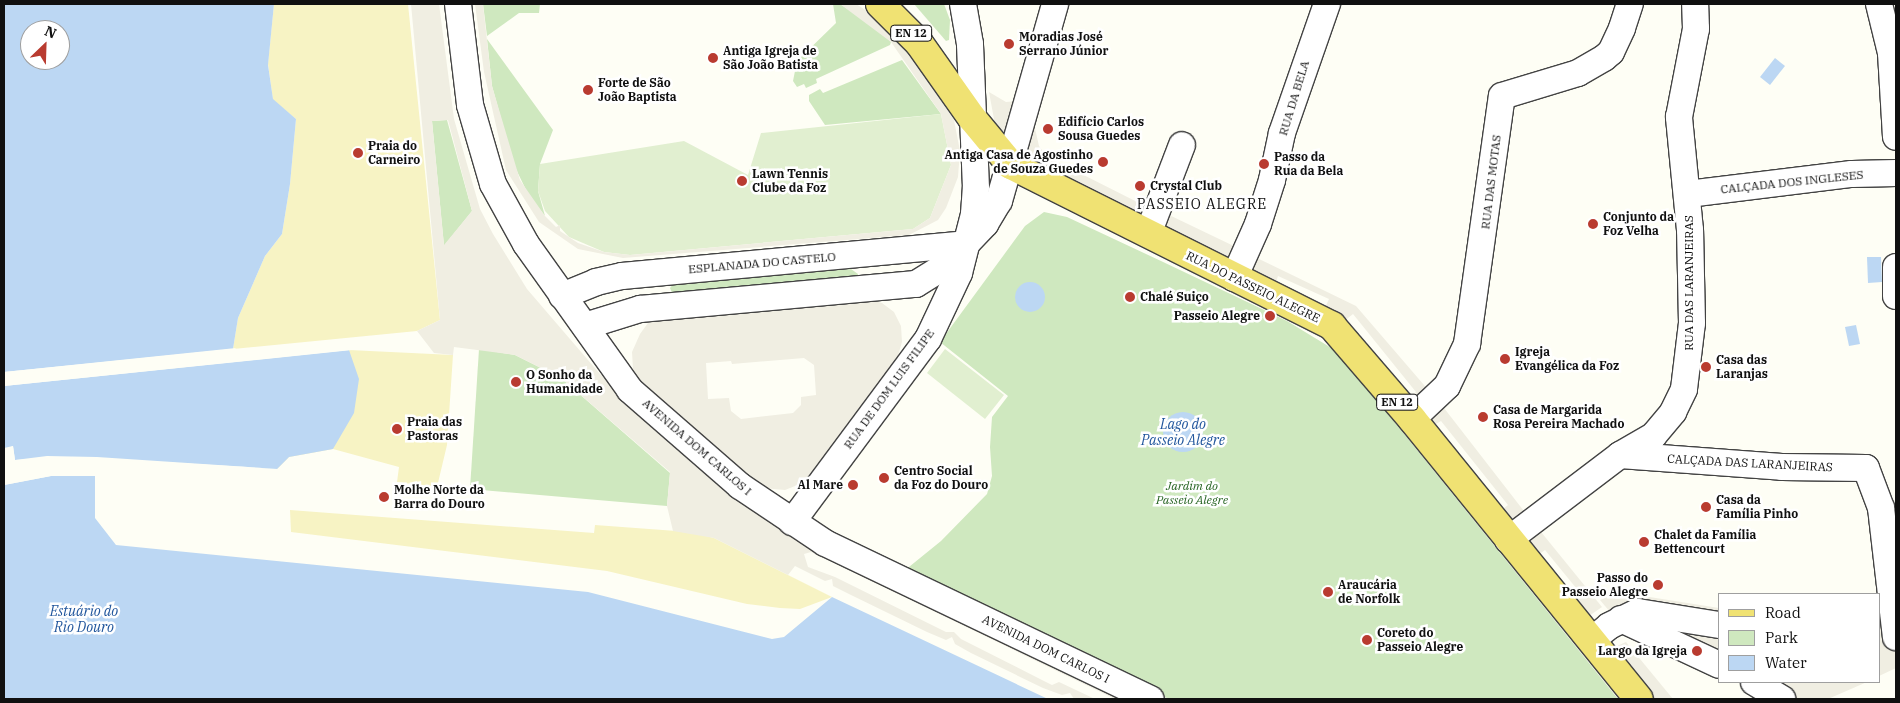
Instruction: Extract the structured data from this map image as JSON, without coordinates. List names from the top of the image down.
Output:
{
  "streets": {
    "main road": ["EN 12", "RUA DO PASSEIO ALEGRE"],
    "street": [
      "RUA DA BELA",
      "RUA DAS MOTAS",
      "CALÇADA DOS INGLESES",
      "ESPLANADA DO CASTELO",
      "RUA DAS LARANJEIRAS",
      "RUA DE DOM LUIS FILIPE",
      "AVENIDA DOM CARLOS I",
      "CALÇADA DAS LARANJEIRAS"
    ]
  },
  "crossings": [
    ["EN 12", "RUA DO PASSEIO ALEGRE"],
    ["RUA DA BELA", "RUA DO PASSEIO ALEGRE"],
    ["RUA DAS MOTAS", "RUA DO PASSEIO ALEGRE"],
    ["CALÇADA DOS INGLESES", "RUA DAS LARANJEIRAS"],
    ["ESPLANADA DO CASTELO", "RUA DE DOM LUIS FILIPE"],
    ["ESPLANADA DO CASTELO", "AVENIDA DOM CARLOS I"],
    ["RUA DAS LARANJEIRAS", "RUA DO PASSEIO ALEGRE"],
    ["RUA DAS LARANJEIRAS", "CALÇADA DAS LARANJEIRAS"],
    ["RUA DE DOM LUIS FILIPE", "AVENIDA DOM CARLOS I"]
  ],
  "districts": ["PASSEIO ALEGRE"],
  "water": ["Lago do Passeio Alegre", "Estuário do Rio Douro"],
  "parks": ["Jardim do Passeio Alegre"],
  "places": [
    "Moradias José Serrano Júnior",
    "Antiga Igreja de São João Batista",
    "Forte de São João Baptista",
    "Edifício Carlos Sousa Guedes",
    "Praia do Carneiro",
    "Antiga Casa de Agostinho de Souza Guedes",
    "Passo da Rua da Bela",
    "Lawn Tennis Clube da Foz",
    "Crystal Club",
    "Conjunto da Foz Velha",
    "Chalé Suiço",
    "Passeio Alegre",
    "Igreja Evangélica da Foz",
    "Casa das Laranjas",
    "O Sonho da Humanidade",
    "Casa de Margarida Rosa Pereira Machado",
    "Praia das Pastoras",
    "Centro Social da Foz do Douro",
    "Al Mare",
    "Molhe Norte da Barra do Douro",
    "Casa da Família Pinho",
    "Chalet da Família Bettencourt",
    "Passo do Passeio Alegre",
    "Araucária de Norfolk",
    "Coreto do Passeio Alegre",
    "Largo da Igreja"
  ],
  "legend": ["Road", "Park", "Water"],
  "north": "top right"
}
